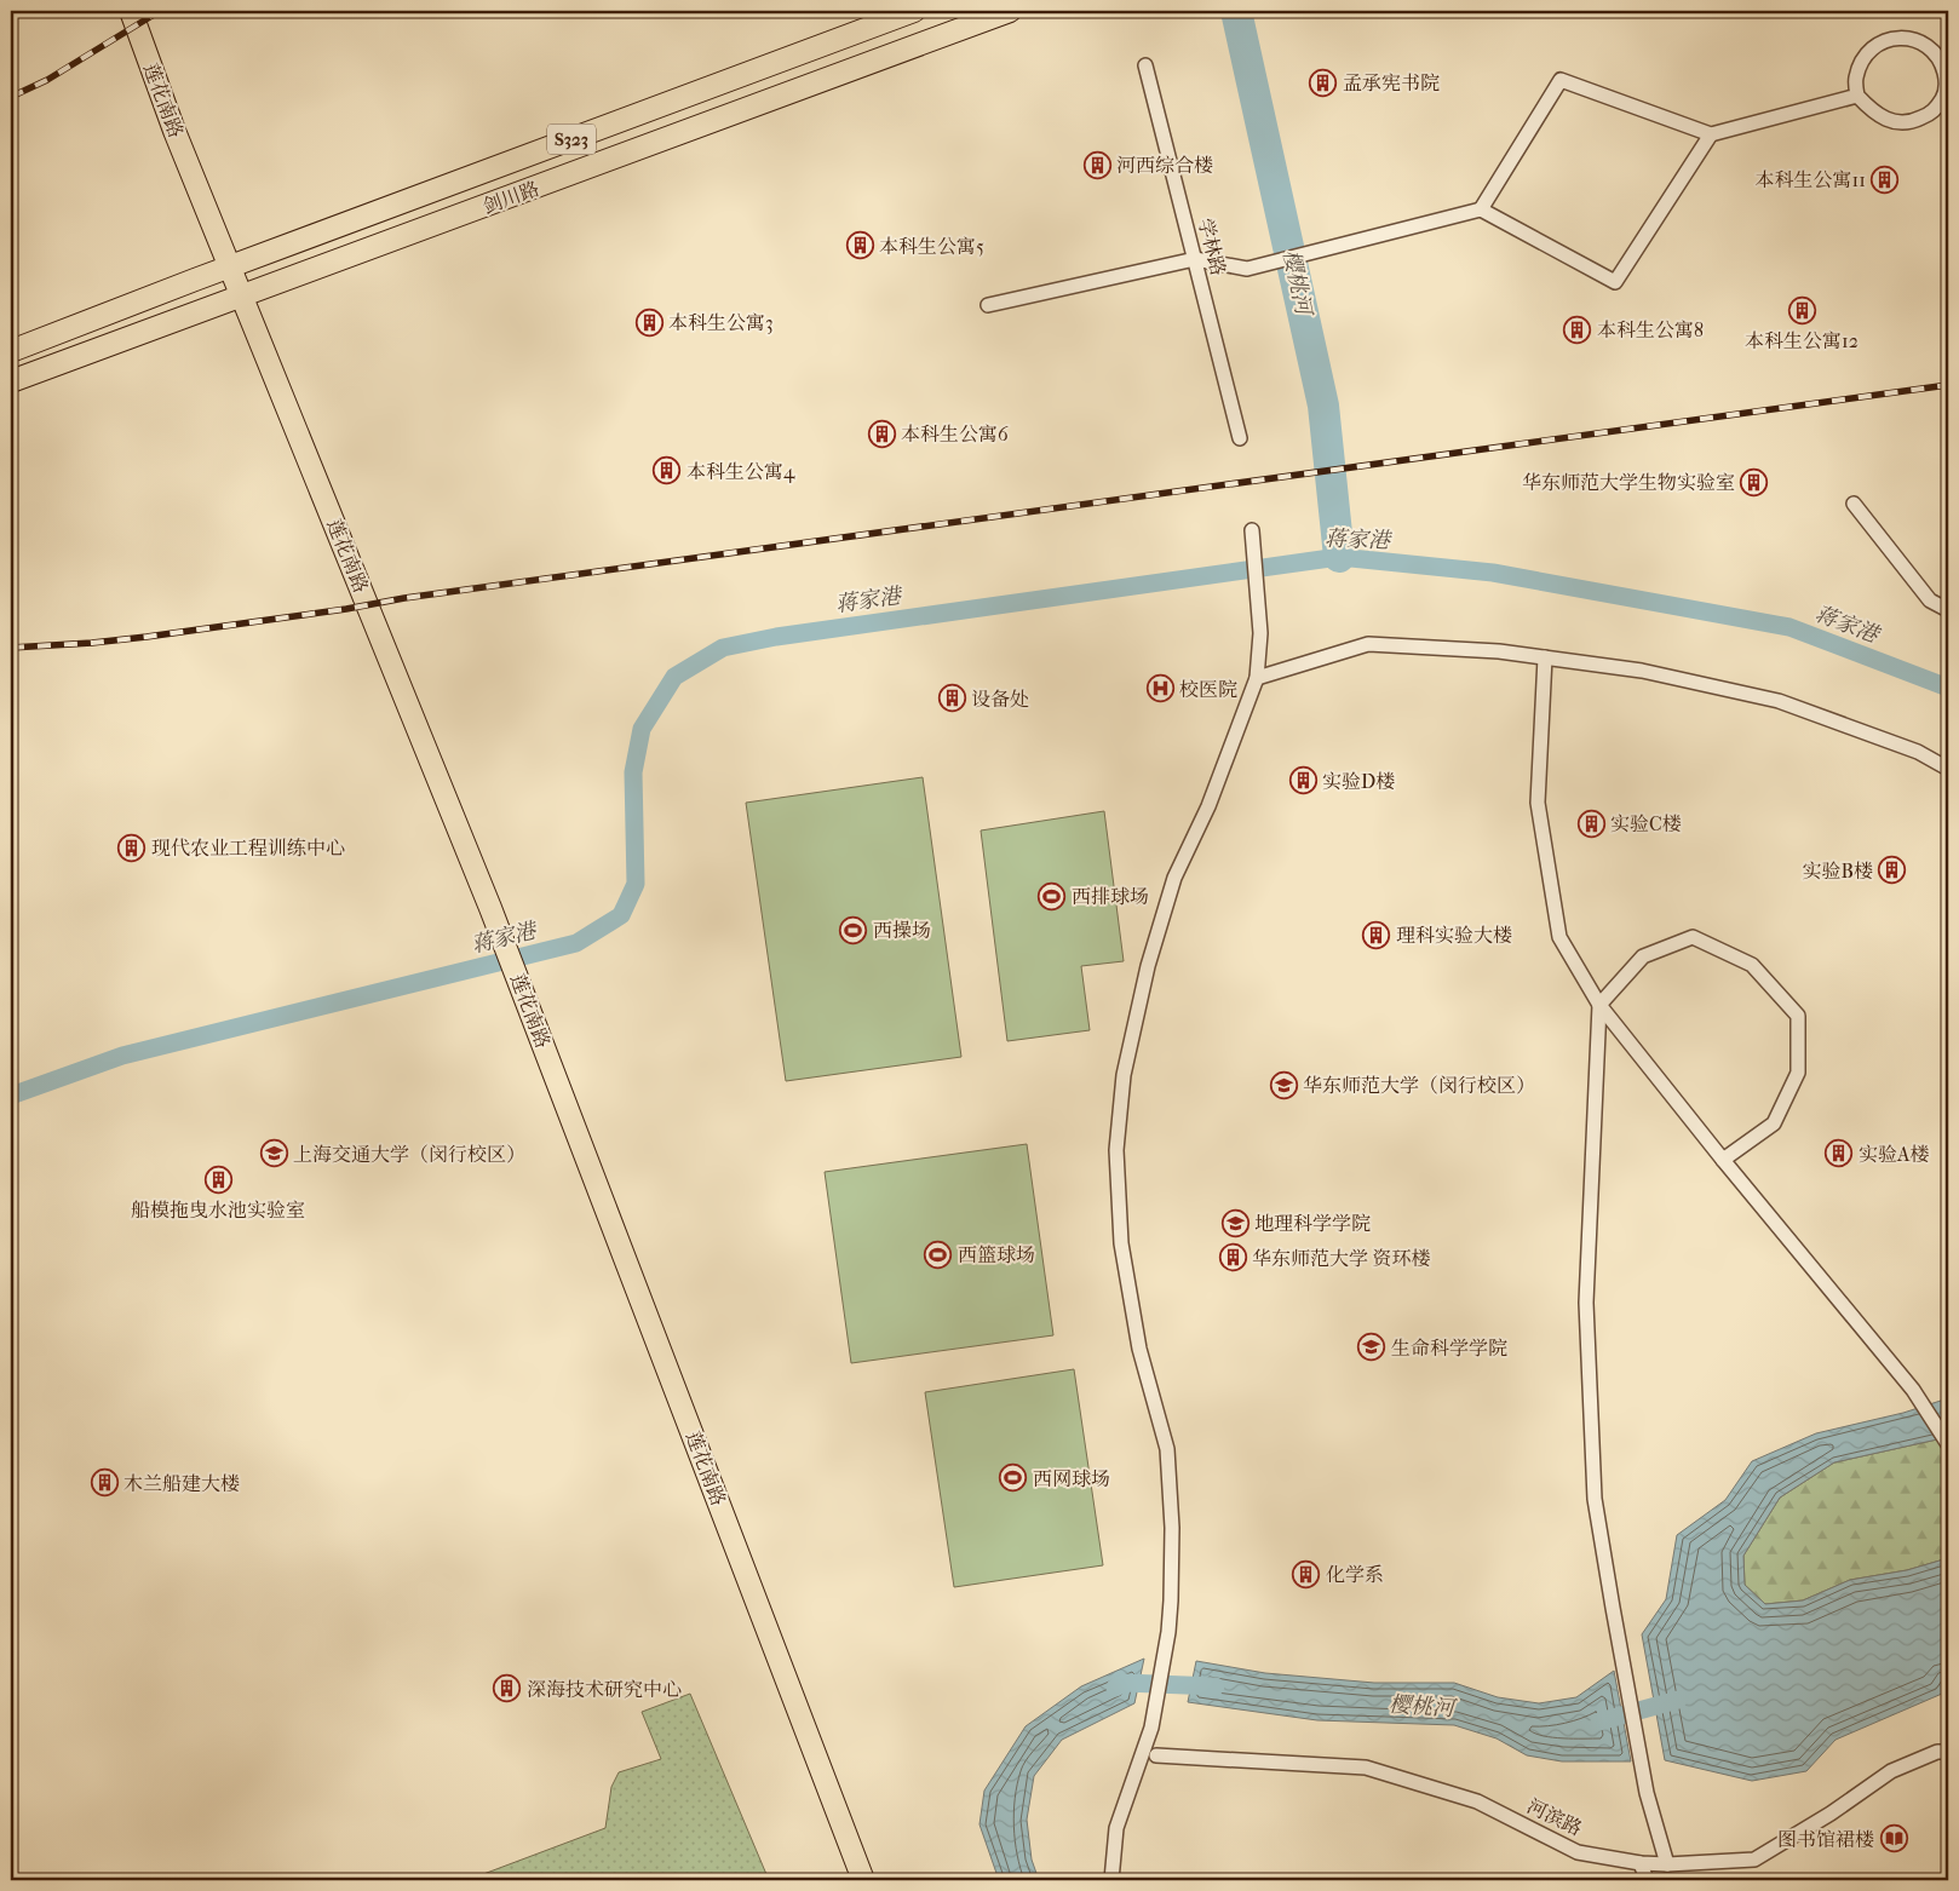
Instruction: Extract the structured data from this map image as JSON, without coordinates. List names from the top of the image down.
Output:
{
  "streets": {
    "main road": ["莲花南路", "S323", "剑川路"],
    "street": ["学林路", "河滨路"]
  },
  "crossings": [
    ["莲花南路", "剑川路"]
  ],
  "water": ["樱桃河", "蒋家港"],
  "places": {
    "building": [
      "孟承宪书院",
      "河西综合楼",
      "本科生公寓11",
      "本科生公寓5",
      "本科生公寓12",
      "本科生公寓3",
      "本科生公寓8",
      "本科生公寓6",
      "本科生公寓4",
      "华东师范大学生物实验室",
      "设备处",
      "实验D楼",
      "实验C楼",
      "现代农业工程训练中心",
      "实验B楼",
      "理科实验大楼",
      "实验A楼",
      "船模拖曳水池实验室",
      "华东师范大学 资环楼",
      "木兰船建大楼",
      "化学系",
      "深海技术研究中心"
    ],
    "hospital": ["校医院"],
    "sports": [
      "西排球场",
      "西操场",
      "西篮球场",
      "西网球场"
    ],
    "school or university": [
      "华东师范大学（闵行校区）",
      "上海交通大学（闵行校区）",
      "地理科学学院",
      "生命科学学院"
    ],
    "library": ["图书馆裙楼"]
  }
}
